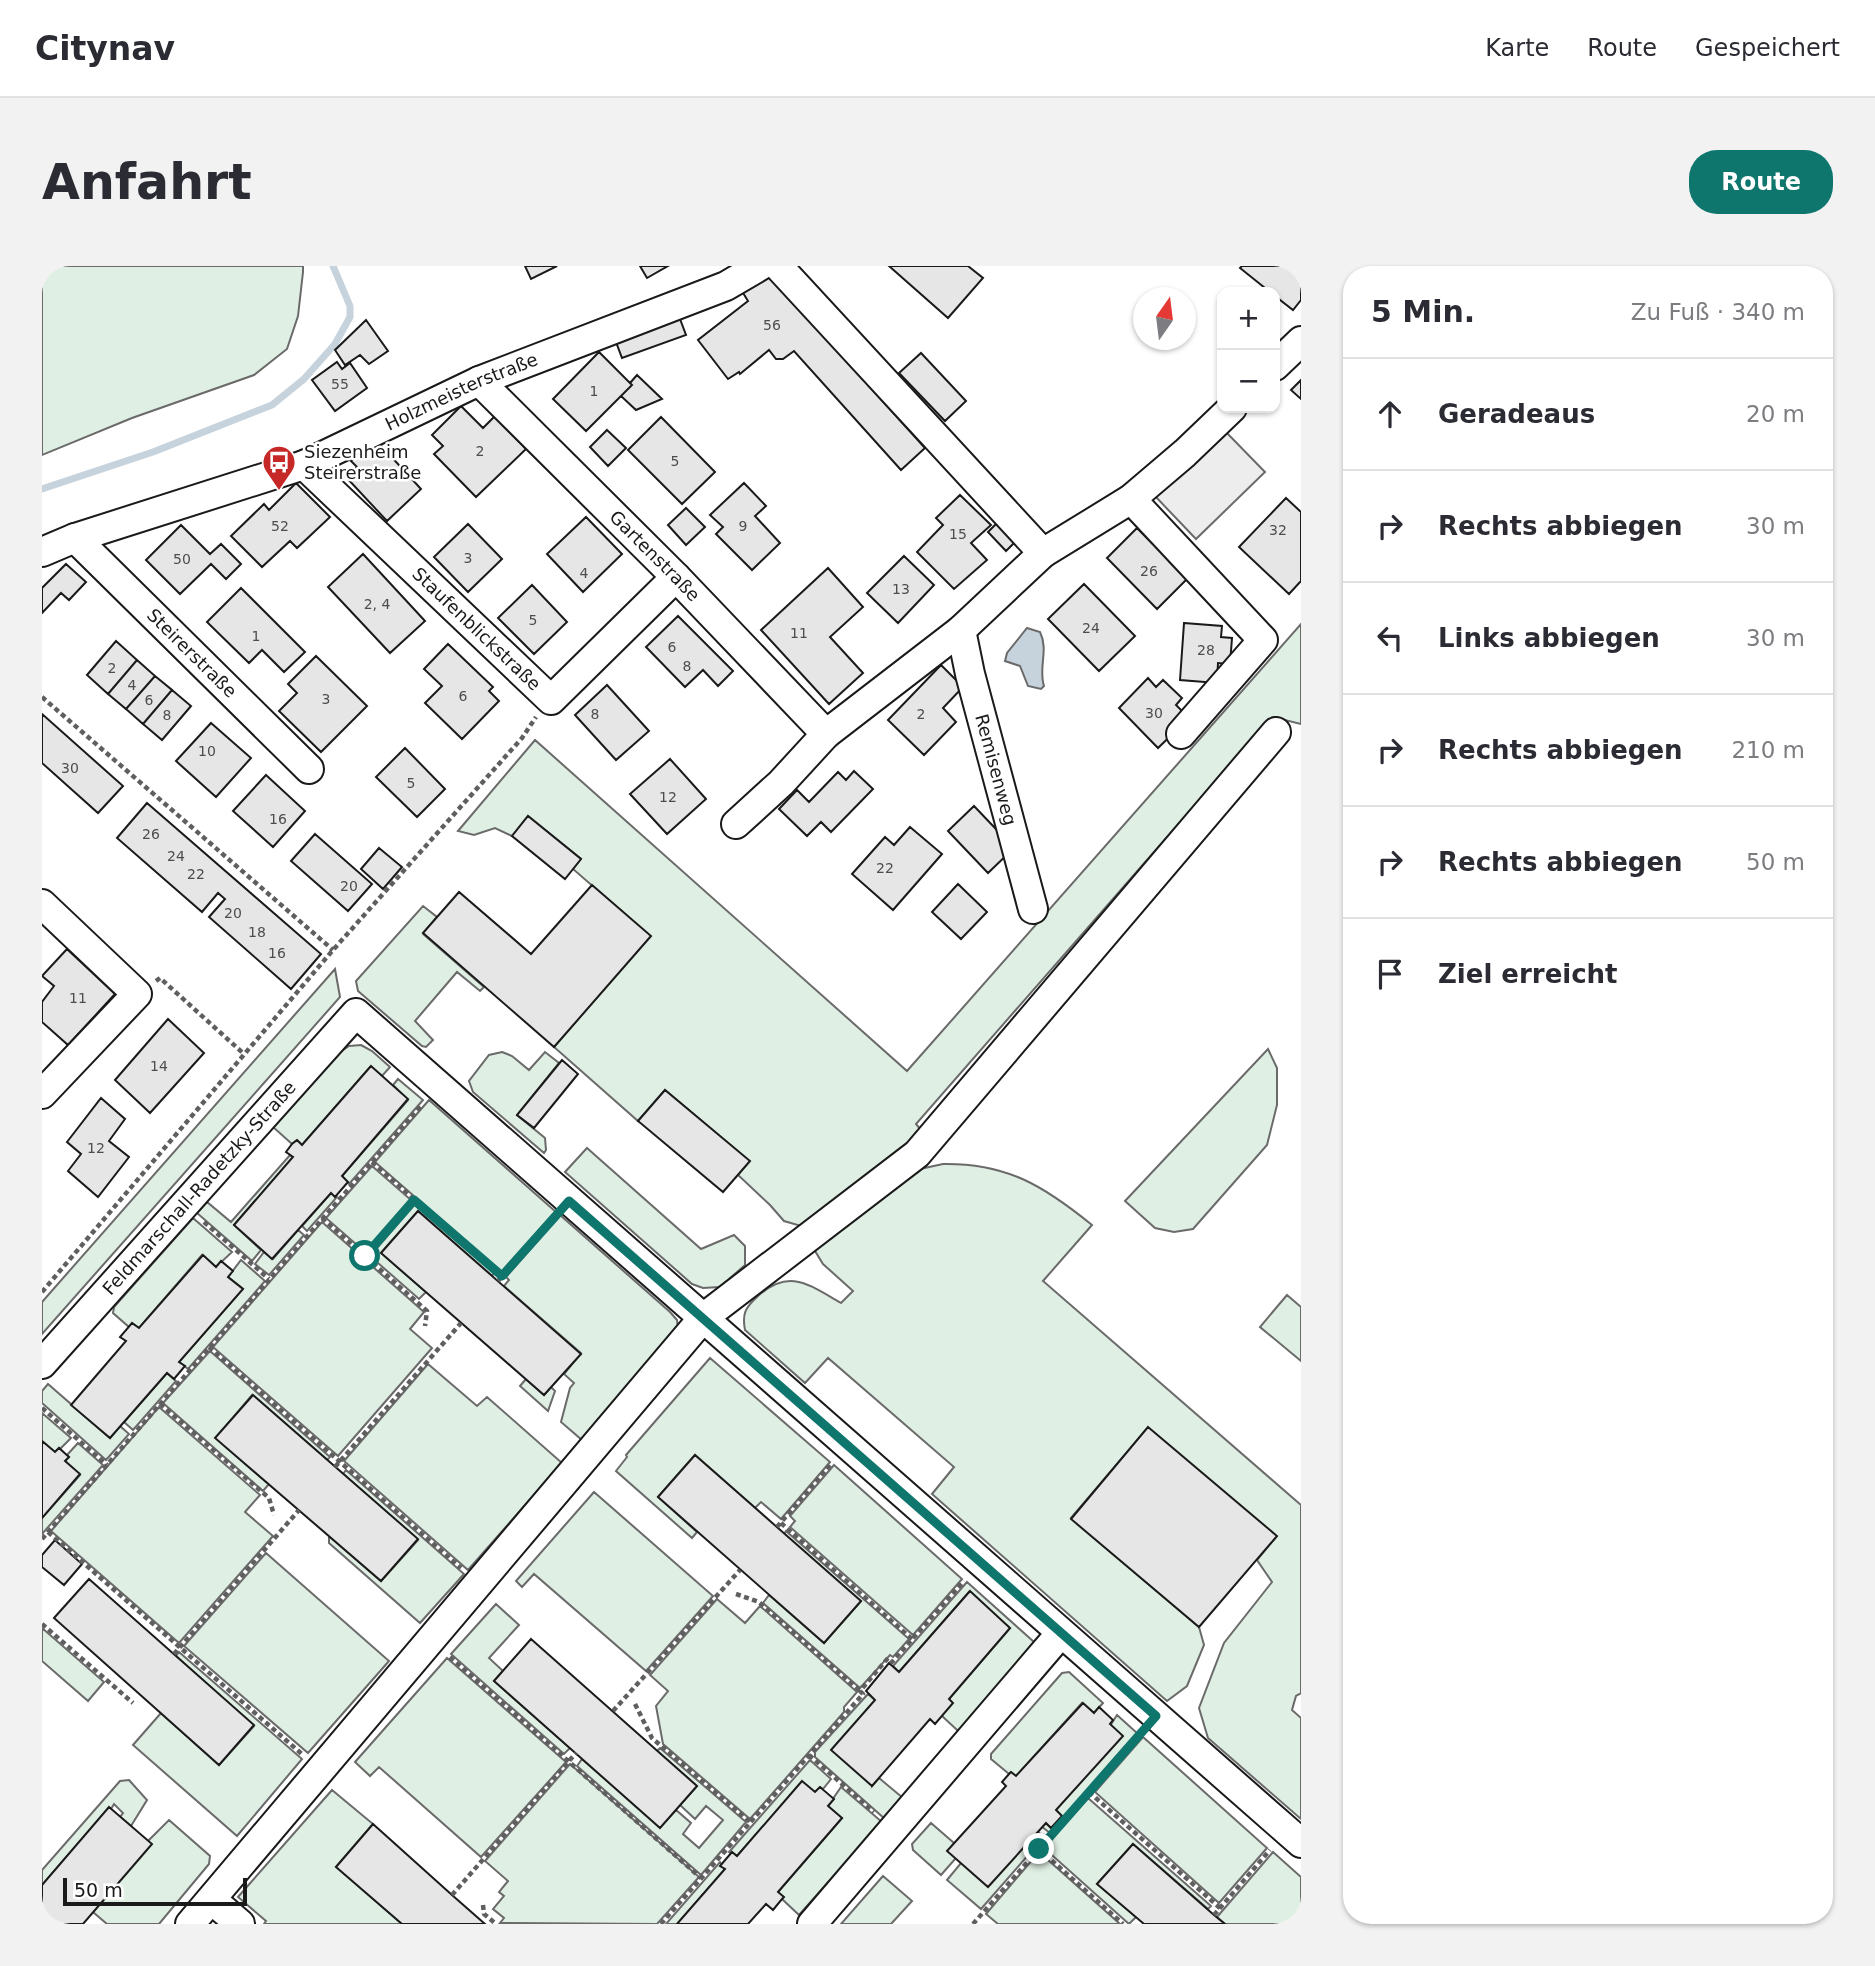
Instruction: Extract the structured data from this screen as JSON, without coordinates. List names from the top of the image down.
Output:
{
  "streets": {
    "street": [
      "Holzmeisterstraße",
      "Gartenstraße",
      "Staufenblickstraße",
      "Steirerstraße",
      "Remisenweg",
      "Feldmarschall-Radetzky-Straße"
    ]
  },
  "crossings": [
    ["Holzmeisterstraße", "Gartenstraße"],
    ["Holzmeisterstraße", "Staufenblickstraße"],
    ["Holzmeisterstraße", "Steirerstraße"],
    ["Gartenstraße", "Staufenblickstraße"]
  ],
  "places": {
    "bus stop": ["Siezenheim Steirerstraße"]
  },
  "house_numbers": [
    "56",
    "55",
    "1",
    "2",
    "5",
    "52",
    "9",
    "32",
    "15",
    "3",
    "50",
    "26",
    "4",
    "13",
    "2, 4",
    "5",
    "24",
    "11",
    "1",
    "6",
    "28",
    "8",
    "2",
    "4",
    "6",
    "3",
    "6",
    "30",
    "8",
    "2",
    "8",
    "10",
    "30",
    "5",
    "12",
    "16",
    "26",
    "24",
    "22",
    "22",
    "20",
    "20",
    "18",
    "16",
    "11",
    "14",
    "12"
  ],
  "scale_bar": "50 m",
  "north": "top",
  "page": {
    "header": "Citynav",
    "nav": ["Karte", "Route", "Gespeichert"],
    "buttons": "Route",
    "title": "Anfahrt",
    "heading": ["5 Min.", "Zu Fuß · 340 m"],
    "map_buttons": ["+", "−"],
    "list": [
      ["Geradeaus", "20 m"],
      ["Rechts abbiegen", "30 m"],
      ["Links abbiegen", "30 m"],
      ["Rechts abbiegen", "210 m"],
      ["Rechts abbiegen", "50 m"],
      "Ziel erreicht"
    ],
    "scale": "50 m"
  }
}
